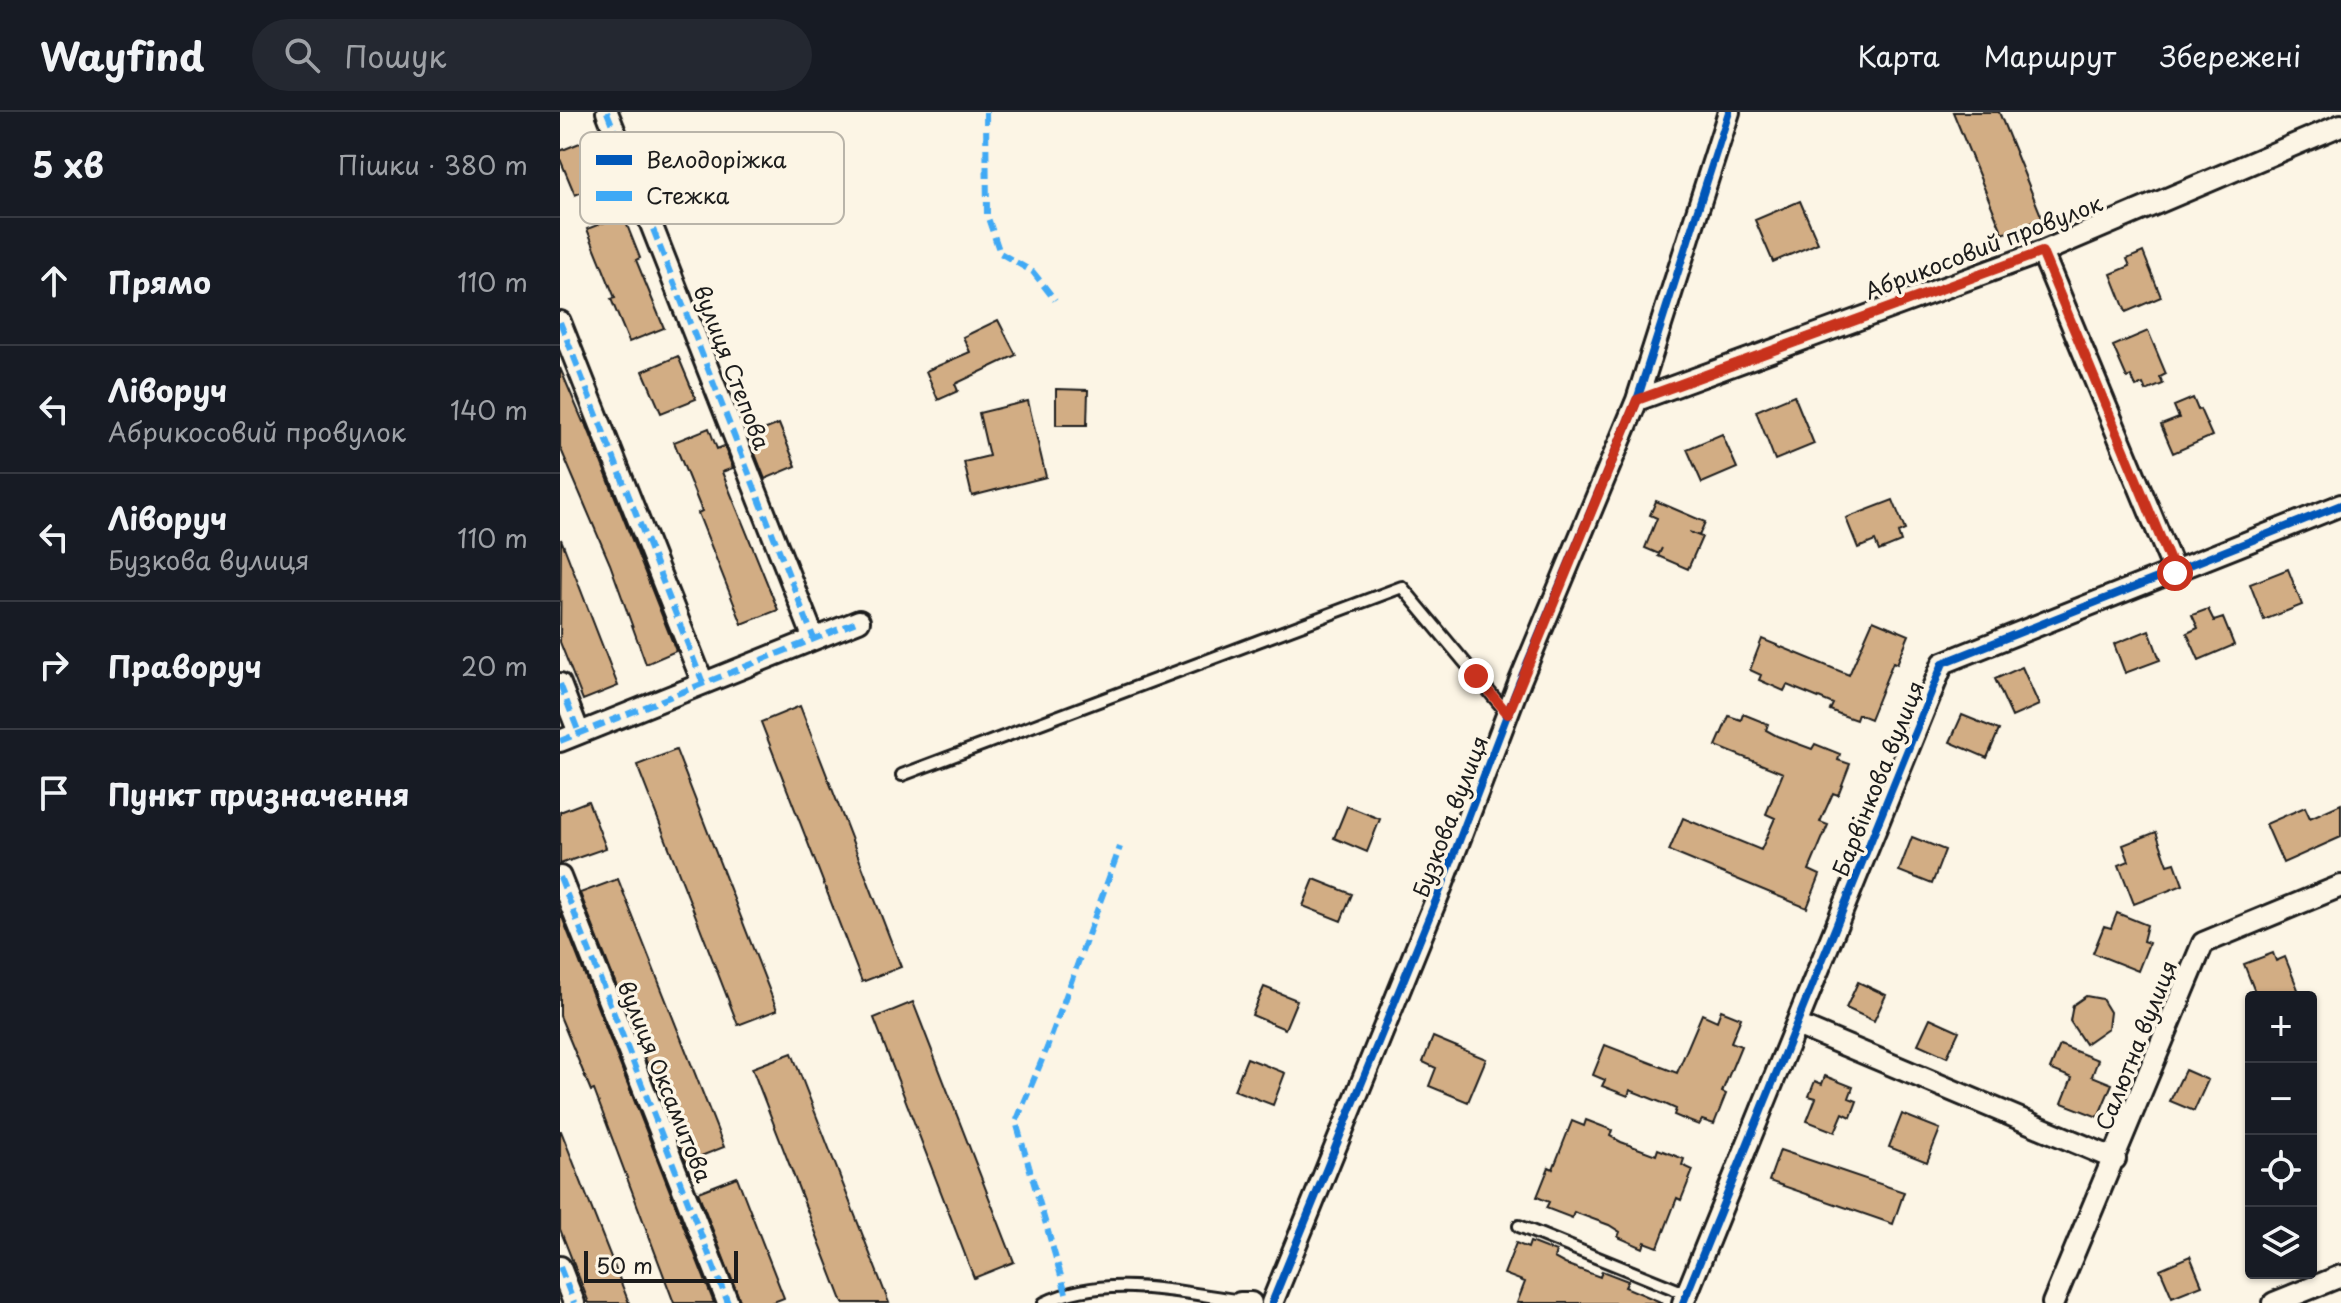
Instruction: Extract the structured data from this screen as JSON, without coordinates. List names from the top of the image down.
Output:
{
  "streets": {
    "street": [
      "Абрикосовий провулок",
      "вулиця Степова",
      "Барвінкова вулиця",
      "Бузкова вулиця",
      "Салютна вулиця",
      "вулиця Оксамитова"
    ]
  },
  "crossings": [
    ["Абрикосовий провулок", "Бузкова вулиця"]
  ],
  "legend": ["Велодоріжка", "Стежка"],
  "scale_bar": "50 m",
  "page": {
    "header": "Wayfind",
    "search": "Пошук",
    "nav": ["Карта", "Маршрут", "Збережені"],
    "heading": ["5 хв", "Пішки · 380 m"],
    "list": [
      ["Прямо", "110 m"],
      ["Ліворуч", "Абрикосовий провулок", "140 m"],
      ["Ліворуч", "Бузкова вулиця", "110 m"],
      ["Праворуч", "20 m"],
      "Пункт призначення"
    ],
    "map_buttons": ["+", "−"],
    "scale": "50 m"
  }
}
